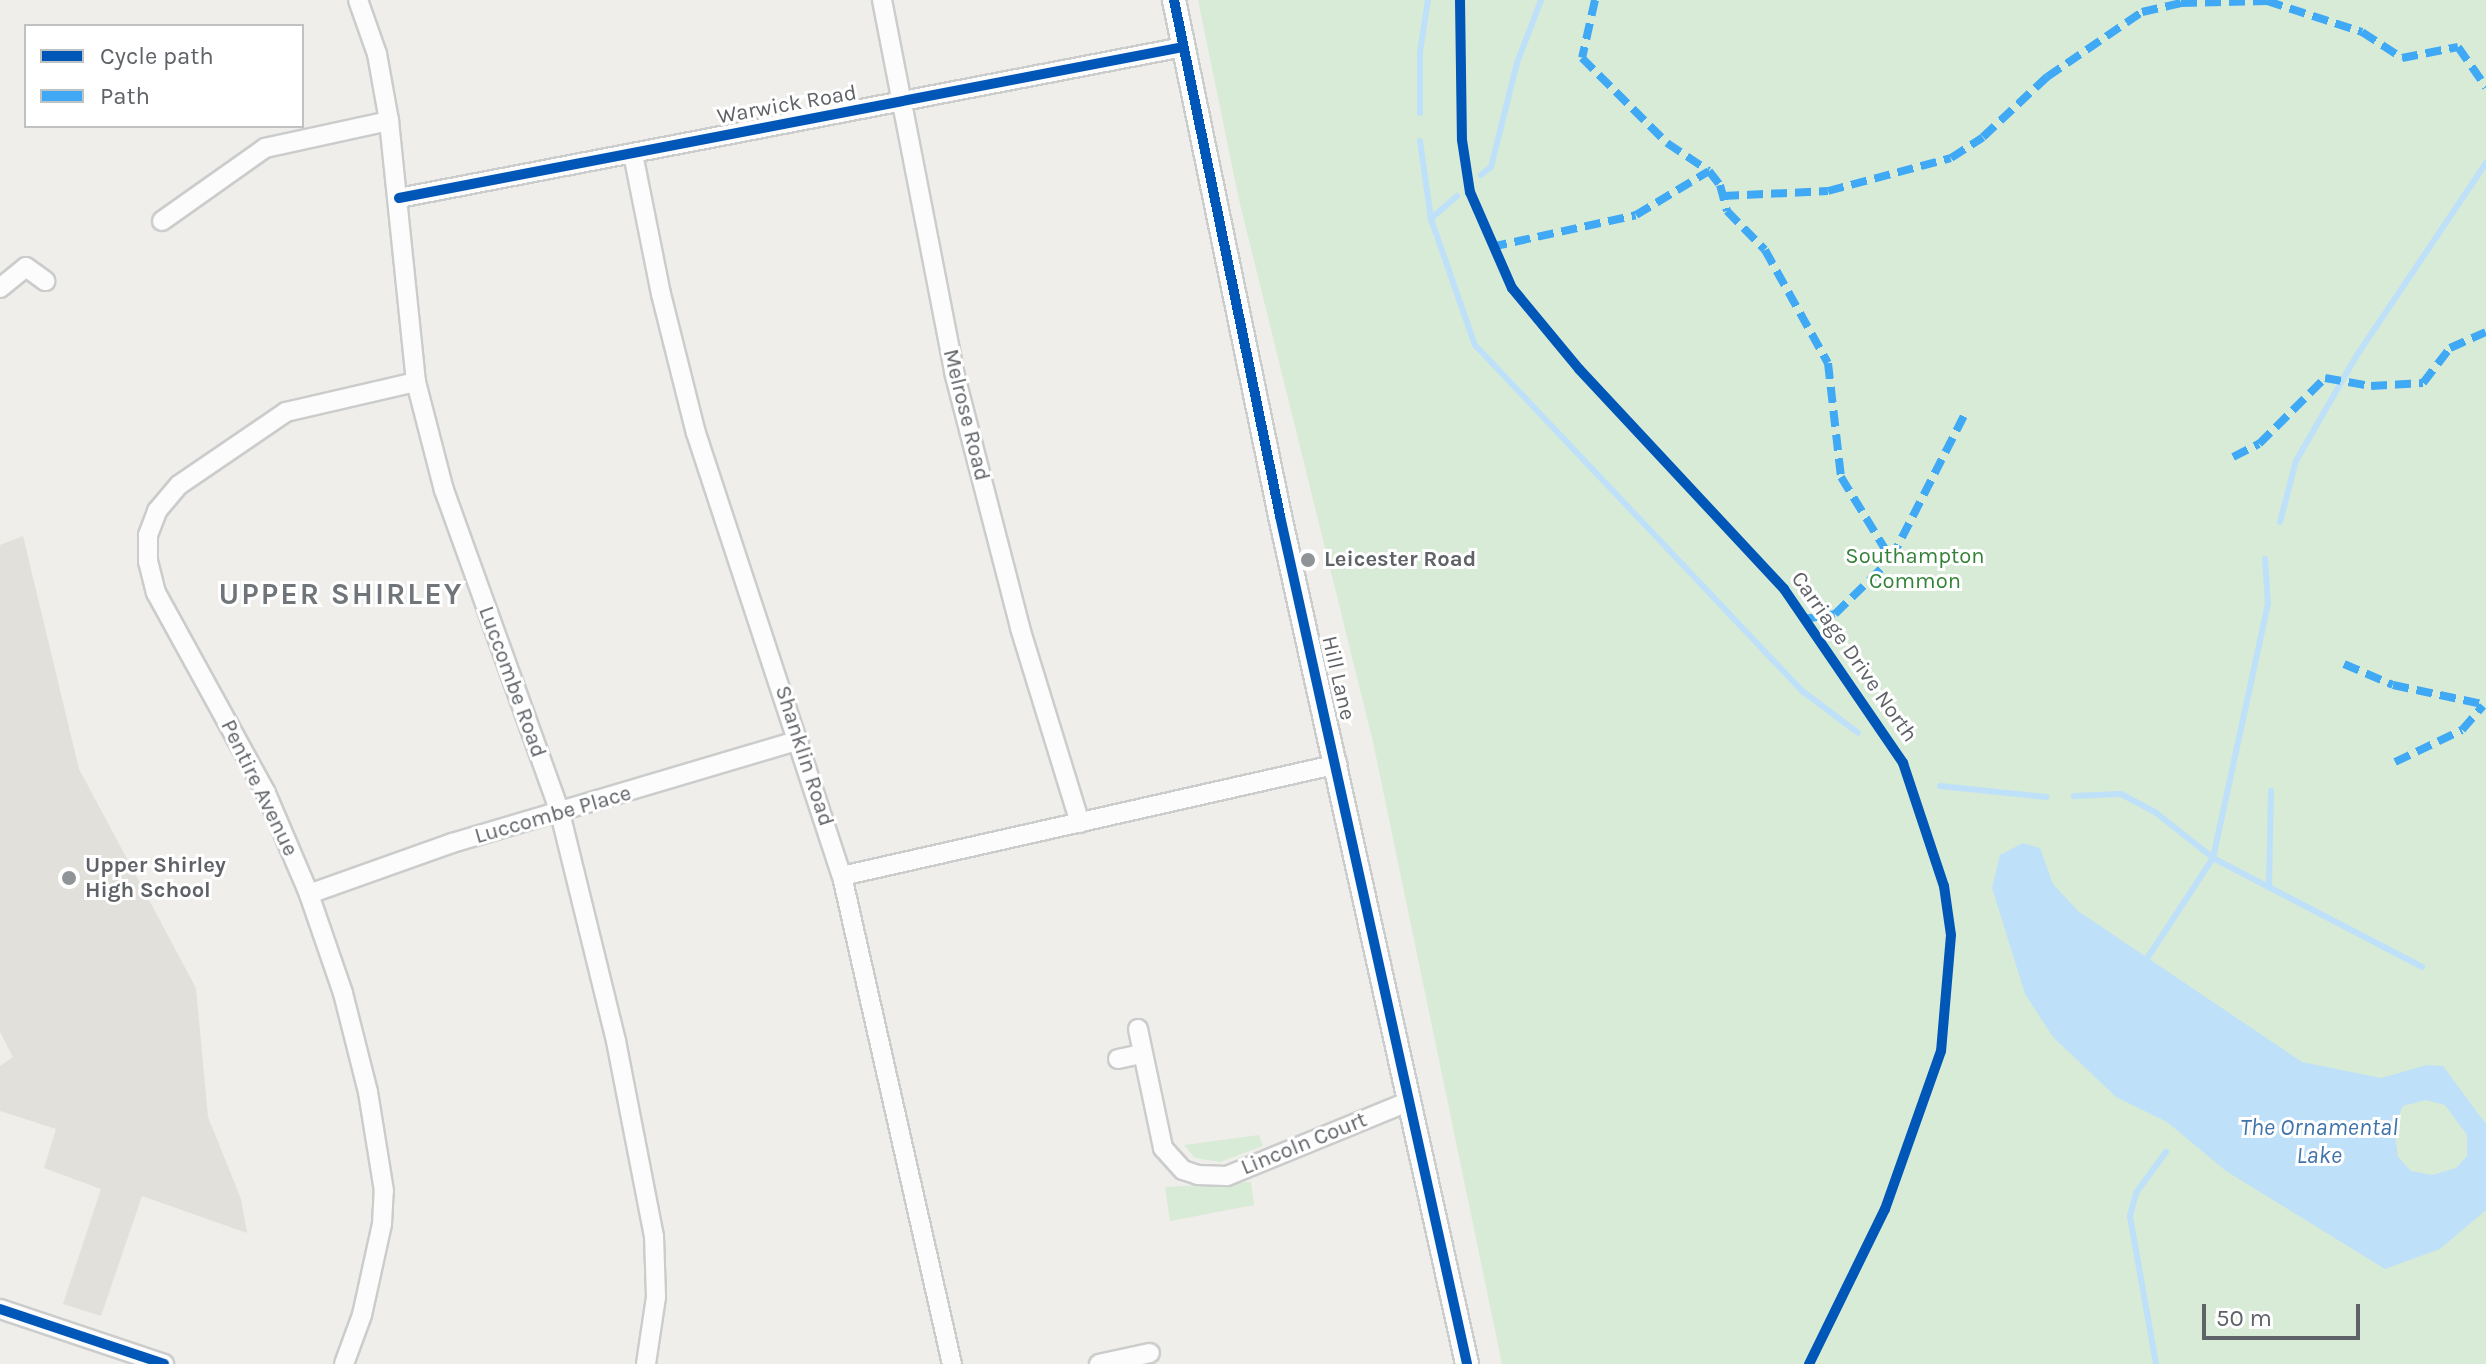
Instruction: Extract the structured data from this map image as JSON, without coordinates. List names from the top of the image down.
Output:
{
  "streets": {
    "street": [
      "Warwick Road",
      "Melrose Road",
      "Hill Lane",
      "Luccombe Road",
      "Shanklin Road",
      "Pentire Avenue",
      "Luccombe Place",
      "Lincoln Court"
    ],
    "cycle path": ["Carriage Drive North"]
  },
  "crossings": [
    ["Warwick Road", "Melrose Road"],
    ["Warwick Road", "Hill Lane"],
    ["Warwick Road", "Luccombe Road"],
    ["Warwick Road", "Shanklin Road"],
    ["Hill Lane", "Lincoln Court"],
    ["Luccombe Road", "Pentire Avenue"],
    ["Luccombe Road", "Luccombe Place"],
    ["Shanklin Road", "Luccombe Place"],
    ["Pentire Avenue", "Luccombe Place"]
  ],
  "districts": ["UPPER SHIRLEY"],
  "water": ["The Ornamental Lake"],
  "parks": ["Southampton Common"],
  "places": ["Leicester Road", "Upper Shirley High School"],
  "legend": ["Cycle path", "Path"],
  "scale_bar": "50 m"
}
